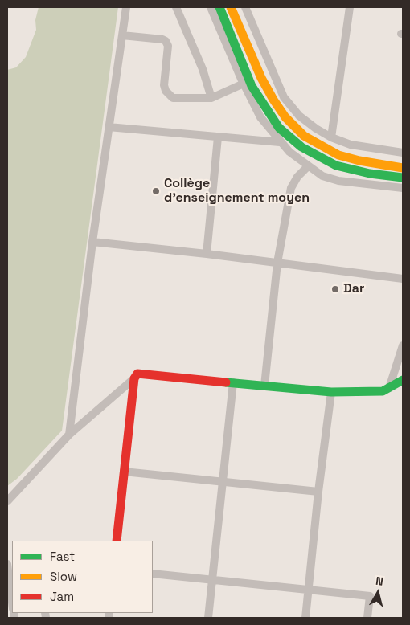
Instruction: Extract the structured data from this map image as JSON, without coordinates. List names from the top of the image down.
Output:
{
  "places": ["Collège d'enseignement moyen", "Dar"],
  "legend": ["Fast", "Slow", "Jam"],
  "north": "top"
}
